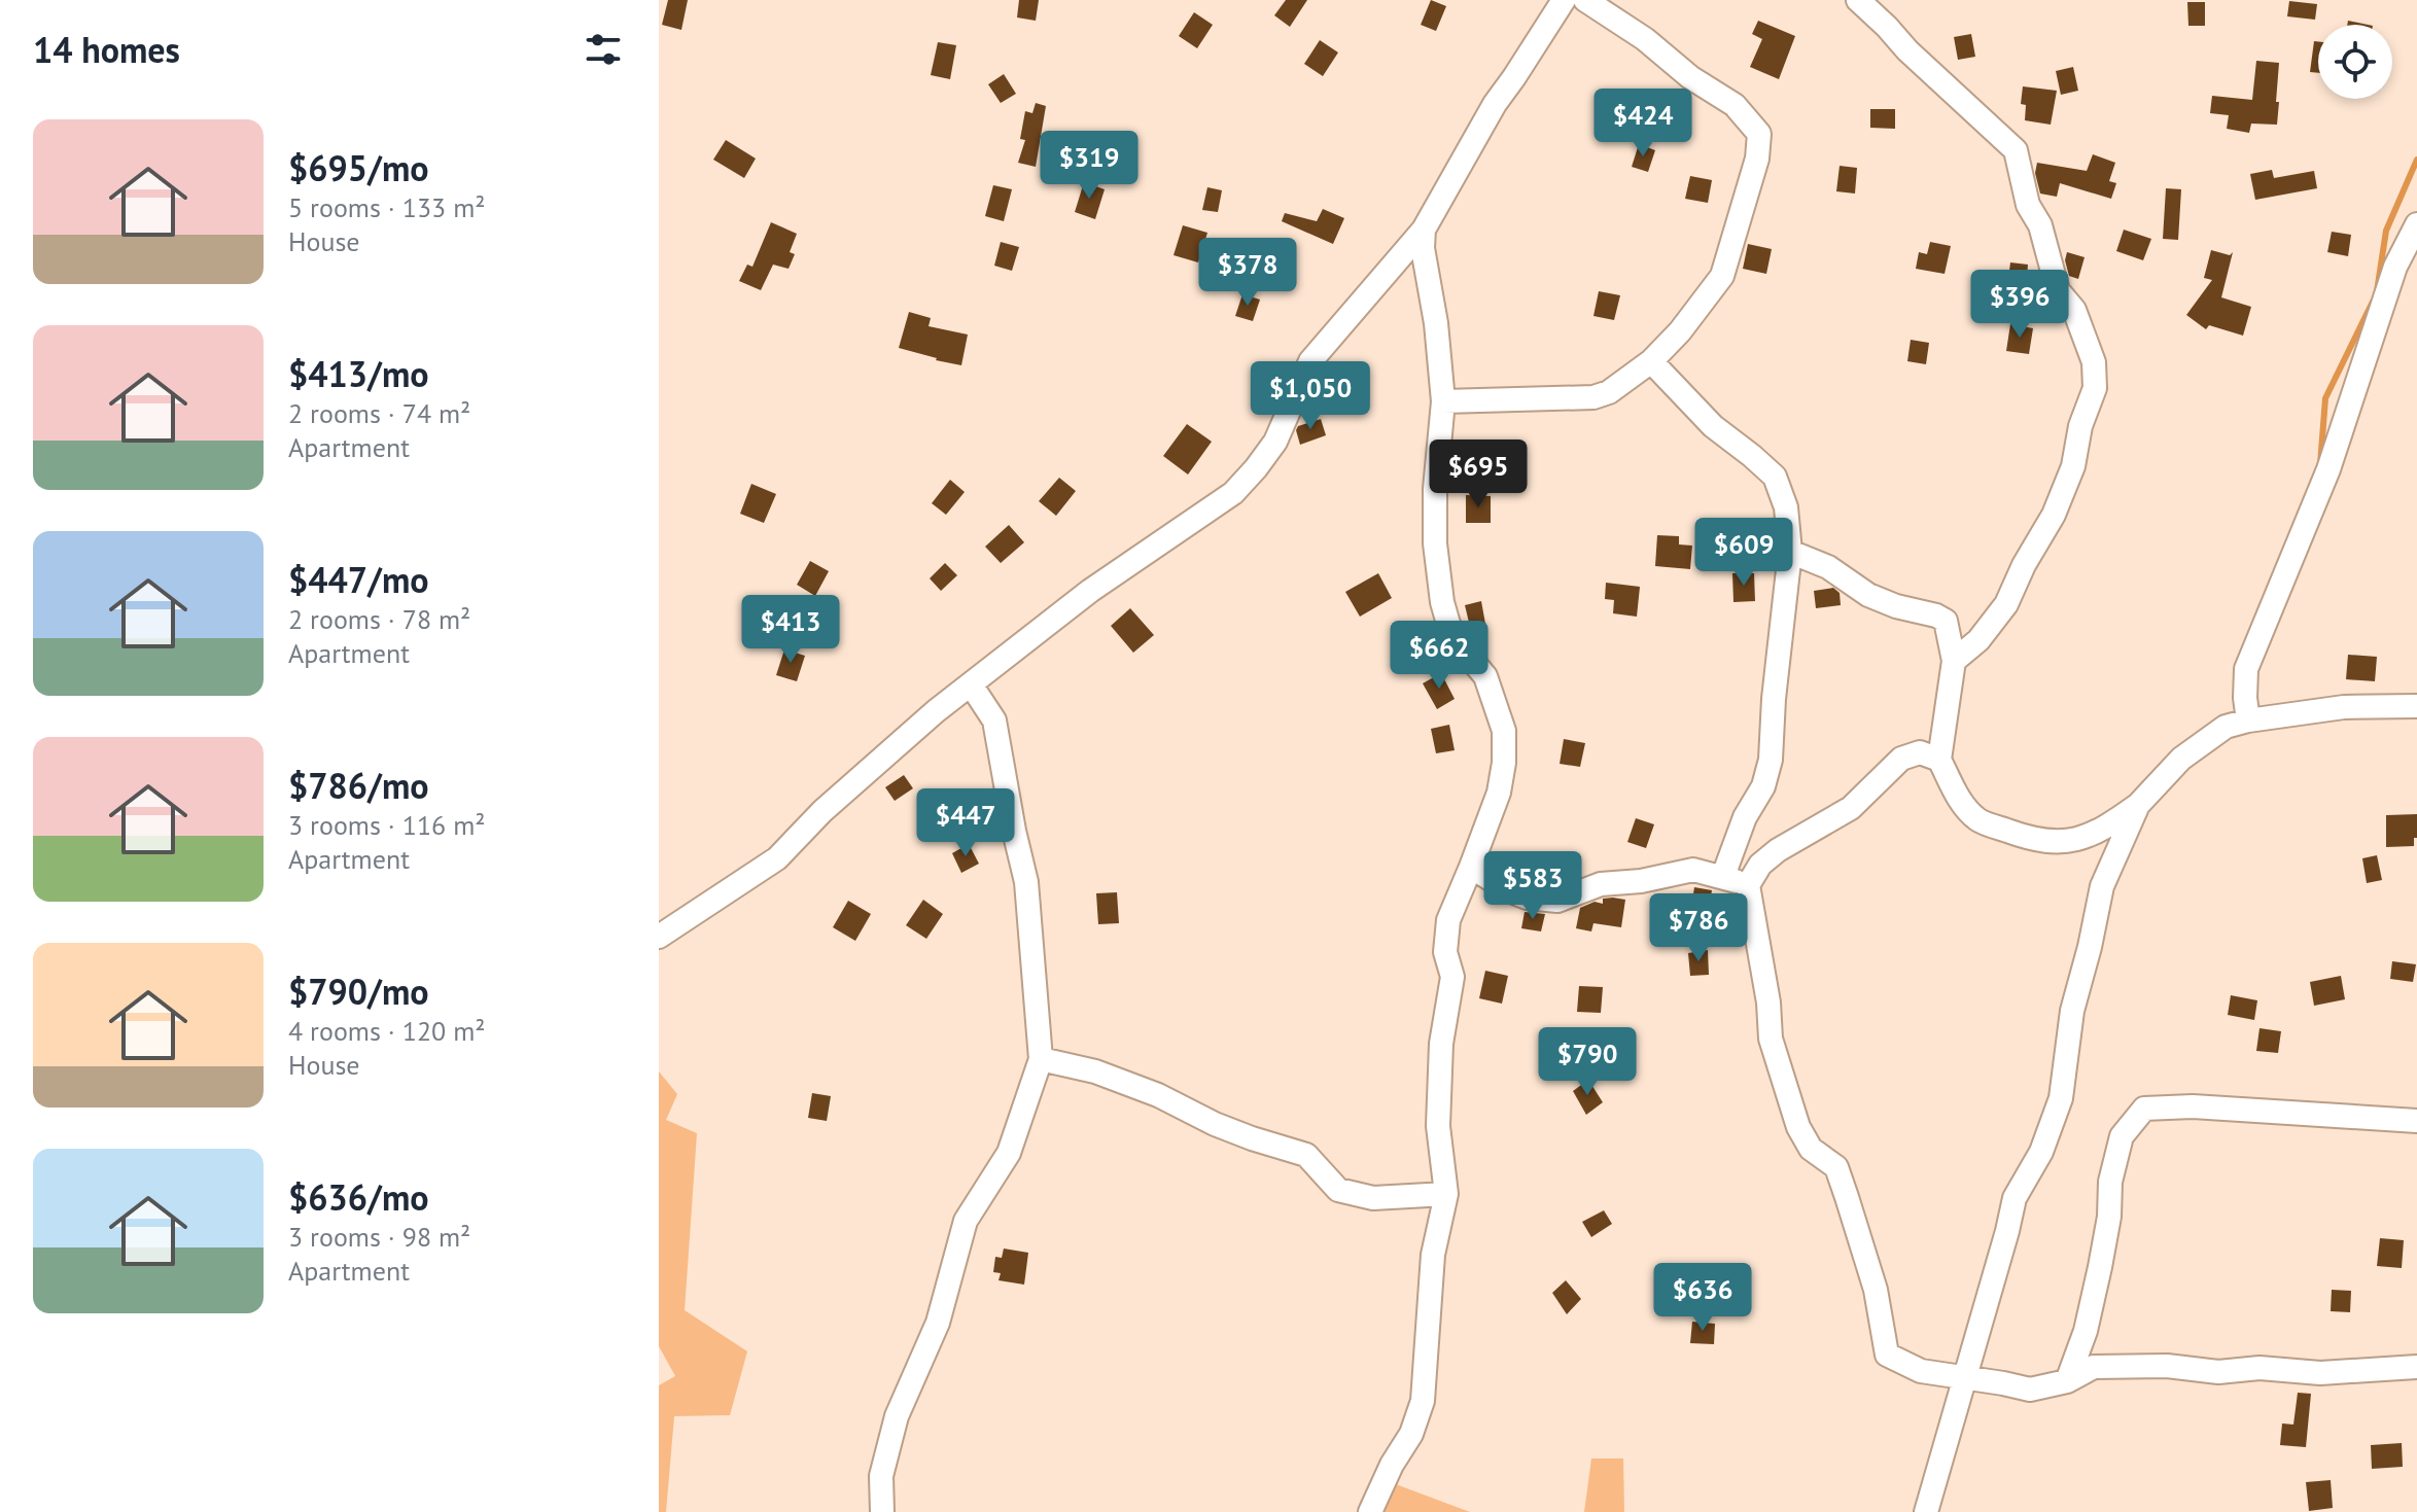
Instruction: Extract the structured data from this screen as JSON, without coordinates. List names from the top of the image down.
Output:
{
  "page": {
    "heading": "14 homes",
    "price": [
      "$424",
      "$319",
      "$378",
      "$396",
      "$1,050",
      "$695",
      "$609",
      "$413",
      "$662",
      "$447",
      "$583",
      "$786",
      "$790",
      "$636"
    ],
    "list": [
      {
        "name": "$695/mo",
        "note": "5 rooms · 133 m² · House"
      },
      {
        "name": "$413/mo",
        "note": "2 rooms · 74 m² · Apartment"
      },
      {
        "name": "$447/mo",
        "note": "2 rooms · 78 m² · Apartment"
      },
      {
        "name": "$786/mo",
        "note": "3 rooms · 116 m² · Apartment"
      },
      {
        "name": "$790/mo",
        "note": "4 rooms · 120 m² · House"
      },
      {
        "name": "$636/mo",
        "note": "3 rooms · 98 m² · Apartment"
      }
    ]
  }
}
